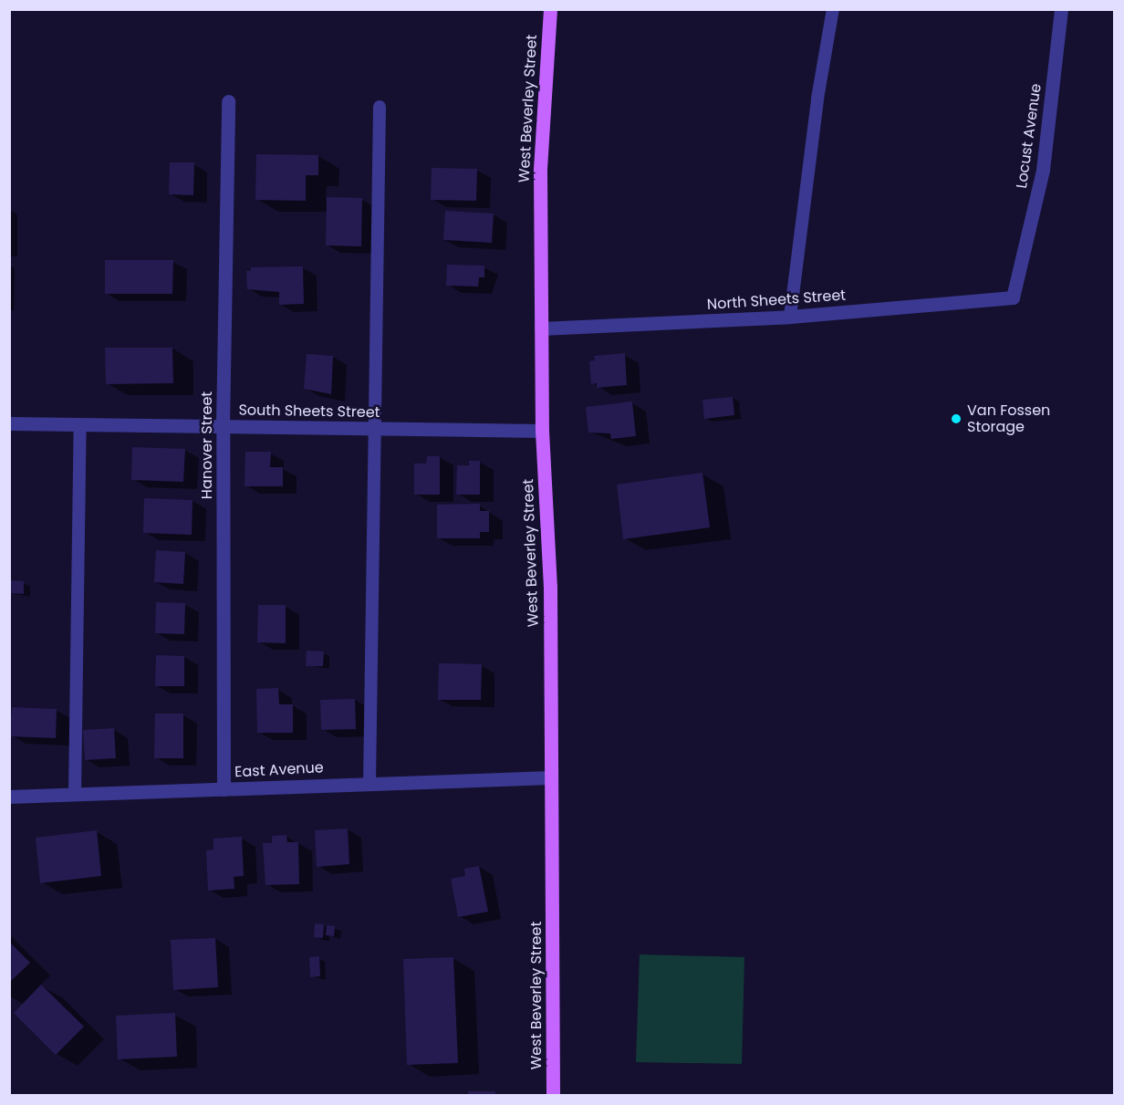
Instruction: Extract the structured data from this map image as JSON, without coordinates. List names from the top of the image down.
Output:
{
  "streets": {
    "main road": ["West Beverley Street"],
    "street": [
      "Locust Avenue",
      "North Sheets Street",
      "South Sheets Street",
      "Hanover Street",
      "East Avenue"
    ]
  },
  "crossings": [
    ["West Beverley Street", "North Sheets Street"],
    ["West Beverley Street", "South Sheets Street"],
    ["West Beverley Street", "East Avenue"],
    ["Locust Avenue", "North Sheets Street"],
    ["South Sheets Street", "Hanover Street"],
    ["Hanover Street", "East Avenue"]
  ],
  "places": ["Van Fossen Storage"]
}
